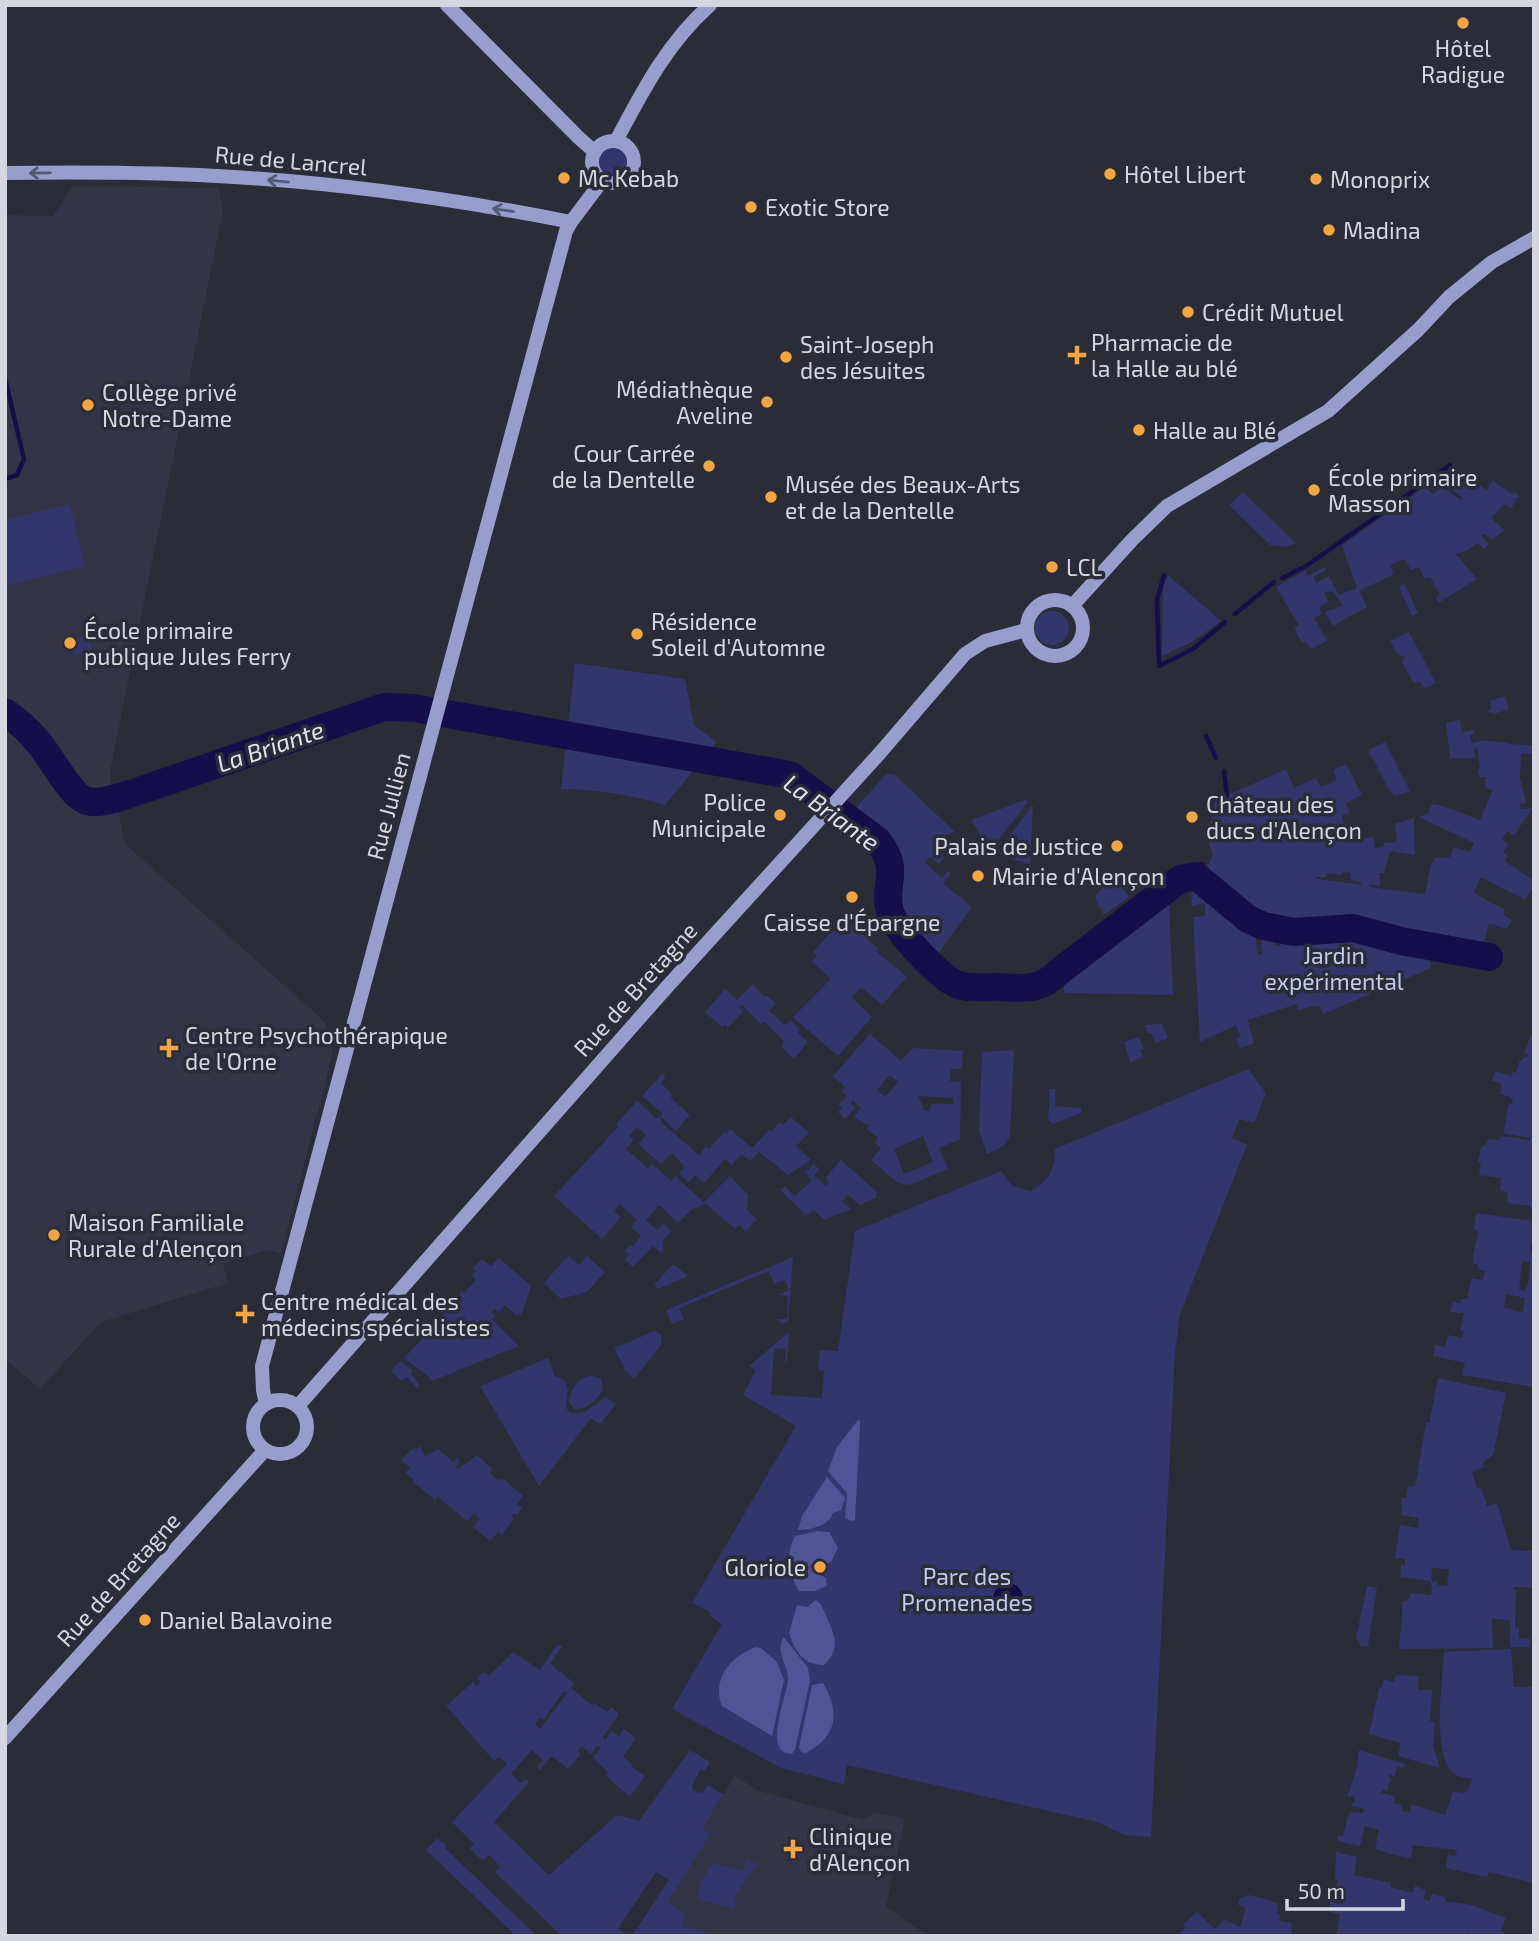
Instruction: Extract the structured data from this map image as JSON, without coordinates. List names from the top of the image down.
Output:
{
  "streets": {
    "street": ["Rue de Lancrel", "Rue Jullien", "Rue de Bretagne"]
  },
  "crossings": [
    ["Rue de Lancrel", "Rue Jullien"],
    ["Rue Jullien", "Rue de Bretagne"]
  ],
  "one_way": ["Rue de Lancrel"],
  "water": ["La Briante"],
  "parks": ["Jardin expérimental", "Parc des Promenades"],
  "places": {
    "other": [
      "Hôtel Radigue",
      "Hôtel Libert",
      "Mc Kebab",
      "Monoprix",
      "Exotic Store",
      "Madina",
      "Crédit Mutuel",
      "Saint-Joseph des Jésuites",
      "Médiathèque Aveline",
      "Collège privé Notre-Dame",
      "Halle au Blé",
      "Cour Carrée de la Dentelle",
      "École primaire Masson",
      "Musée des Beaux-Arts et de la Dentelle",
      "LCL",
      "Résidence Soleil d'Automne",
      "École primaire publique Jules Ferry",
      "Police Municipale",
      "Château des ducs d'Alençon",
      "Palais de Justice",
      "Mairie d'Alençon",
      "Caisse d'Épargne",
      "Maison Familiale Rurale d'Alençon",
      "Gloriole",
      "Daniel Balavoine"
    ],
    "health": [
      "Pharmacie de la Halle au blé",
      "Centre Psychothérapique de l'Orne",
      "Centre médical des médecins spécialistes",
      "Clinique d'Alençon"
    ]
  },
  "scale_bar": "50 m"
}
